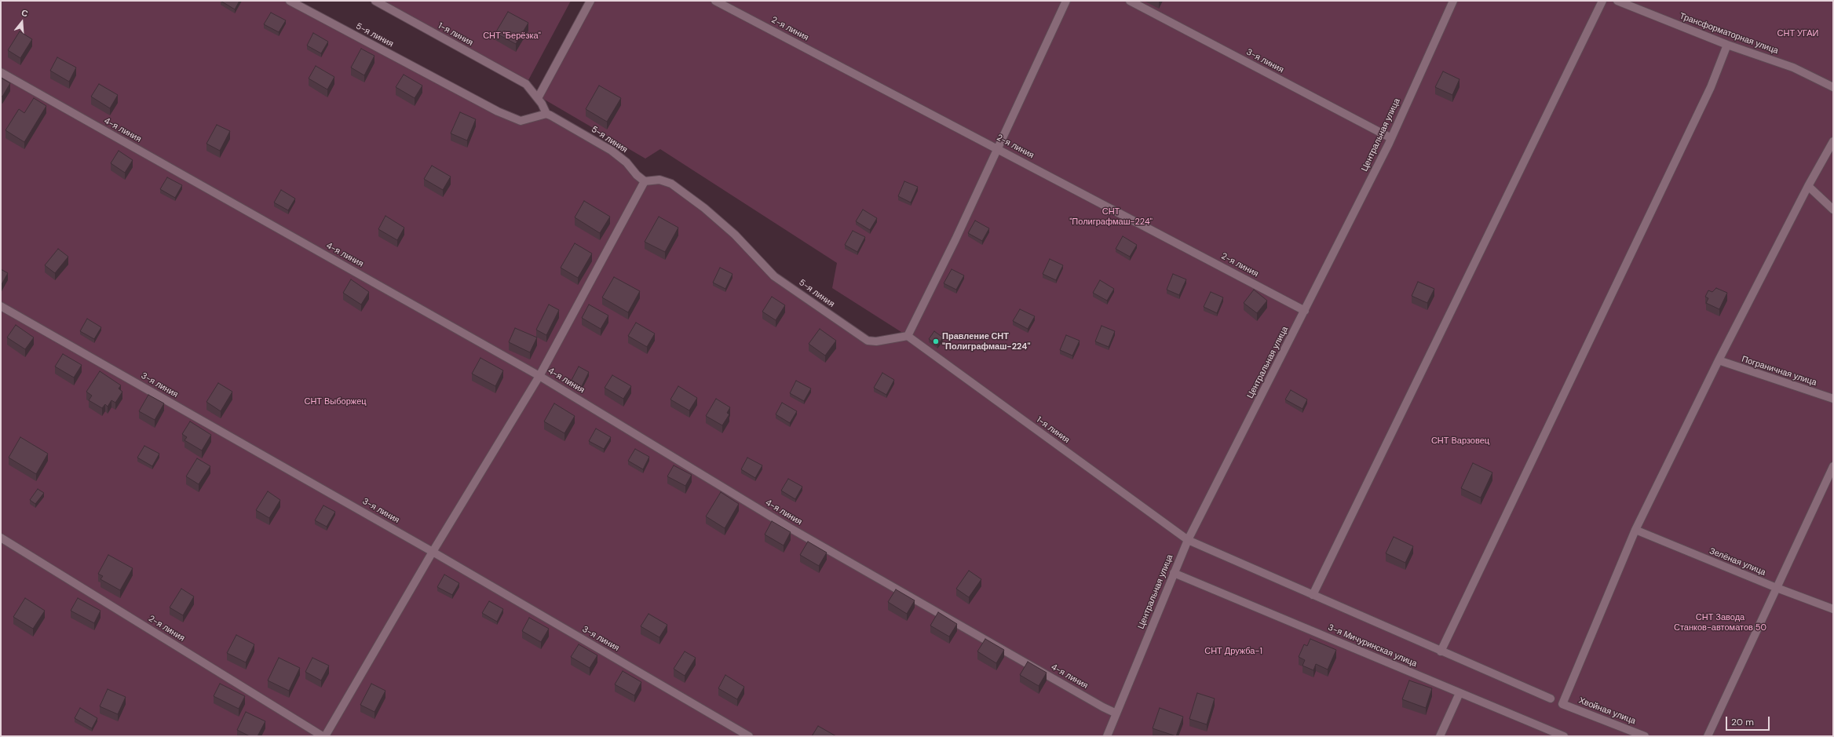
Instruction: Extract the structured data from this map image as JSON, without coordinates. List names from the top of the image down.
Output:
{
  "streets": {
    "street": [
      "2-я линия",
      "Трансформаторная улица",
      "1-я линия",
      "5-я линия",
      "3-я линия",
      "4-я линия",
      "Центральная улица",
      "Пограничная улица",
      "Зелёная улица",
      "3-я Мичуринская улица",
      "Хвойная улица"
    ]
  },
  "crossings": [
    ["2-я линия", "Центральная улица"],
    ["1-я линия", "5-я линия"],
    ["1-я линия", "Центральная улица"],
    ["3-я линия", "Центральная улица"],
    ["4-я линия", "Центральная улица"],
    ["Центральная улица", "3-я Мичуринская улица"],
    ["Зелёная улица", "Хвойная улица"]
  ],
  "parks": [
    "СНТ УГАИ",
    "СНТ \"Берёзка\"",
    "СНТ \"Полиграфмаш-224\"",
    "СНТ Выборжец",
    "СНТ Варзовец",
    "СНТ Завода Станков-автоматов 50",
    "СНТ Дружба-1"
  ],
  "places": ["Правление СНТ \"Полиграфмаш-224\""],
  "scale_bar": "20 m",
  "north": "top"
}
